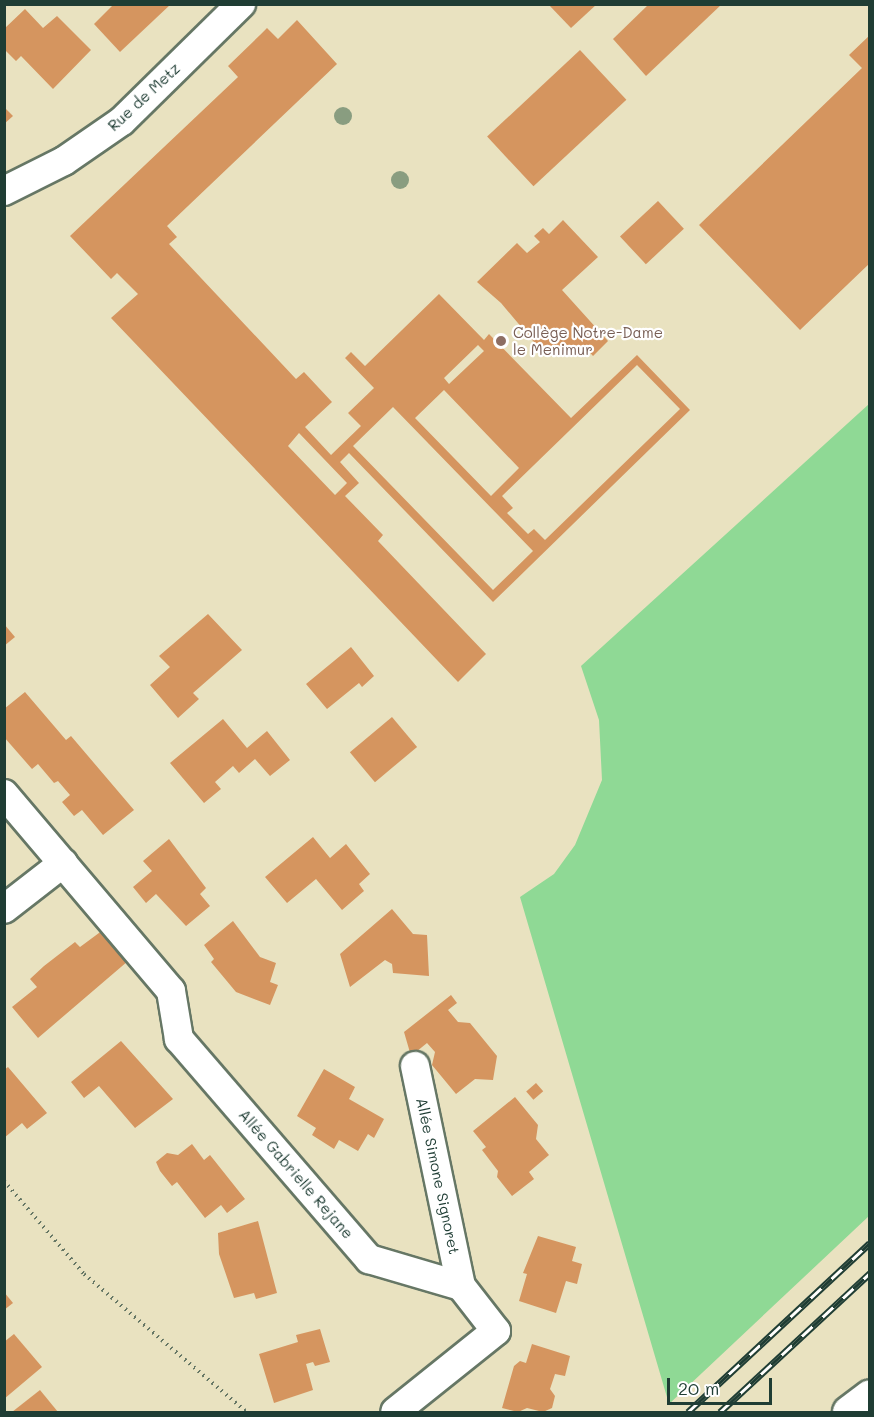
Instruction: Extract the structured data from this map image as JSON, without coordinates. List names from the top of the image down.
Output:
{
  "streets": {
    "street": ["Rue de Metz", "Allée Gabrielle Rejane", "Allée Simone Signoret"]
  },
  "crossings": [
    ["Allée Gabrielle Rejane", "Allée Simone Signoret"]
  ],
  "places": ["Collège Notre-Dame le Menimur"],
  "scale_bar": "20 m"
}
